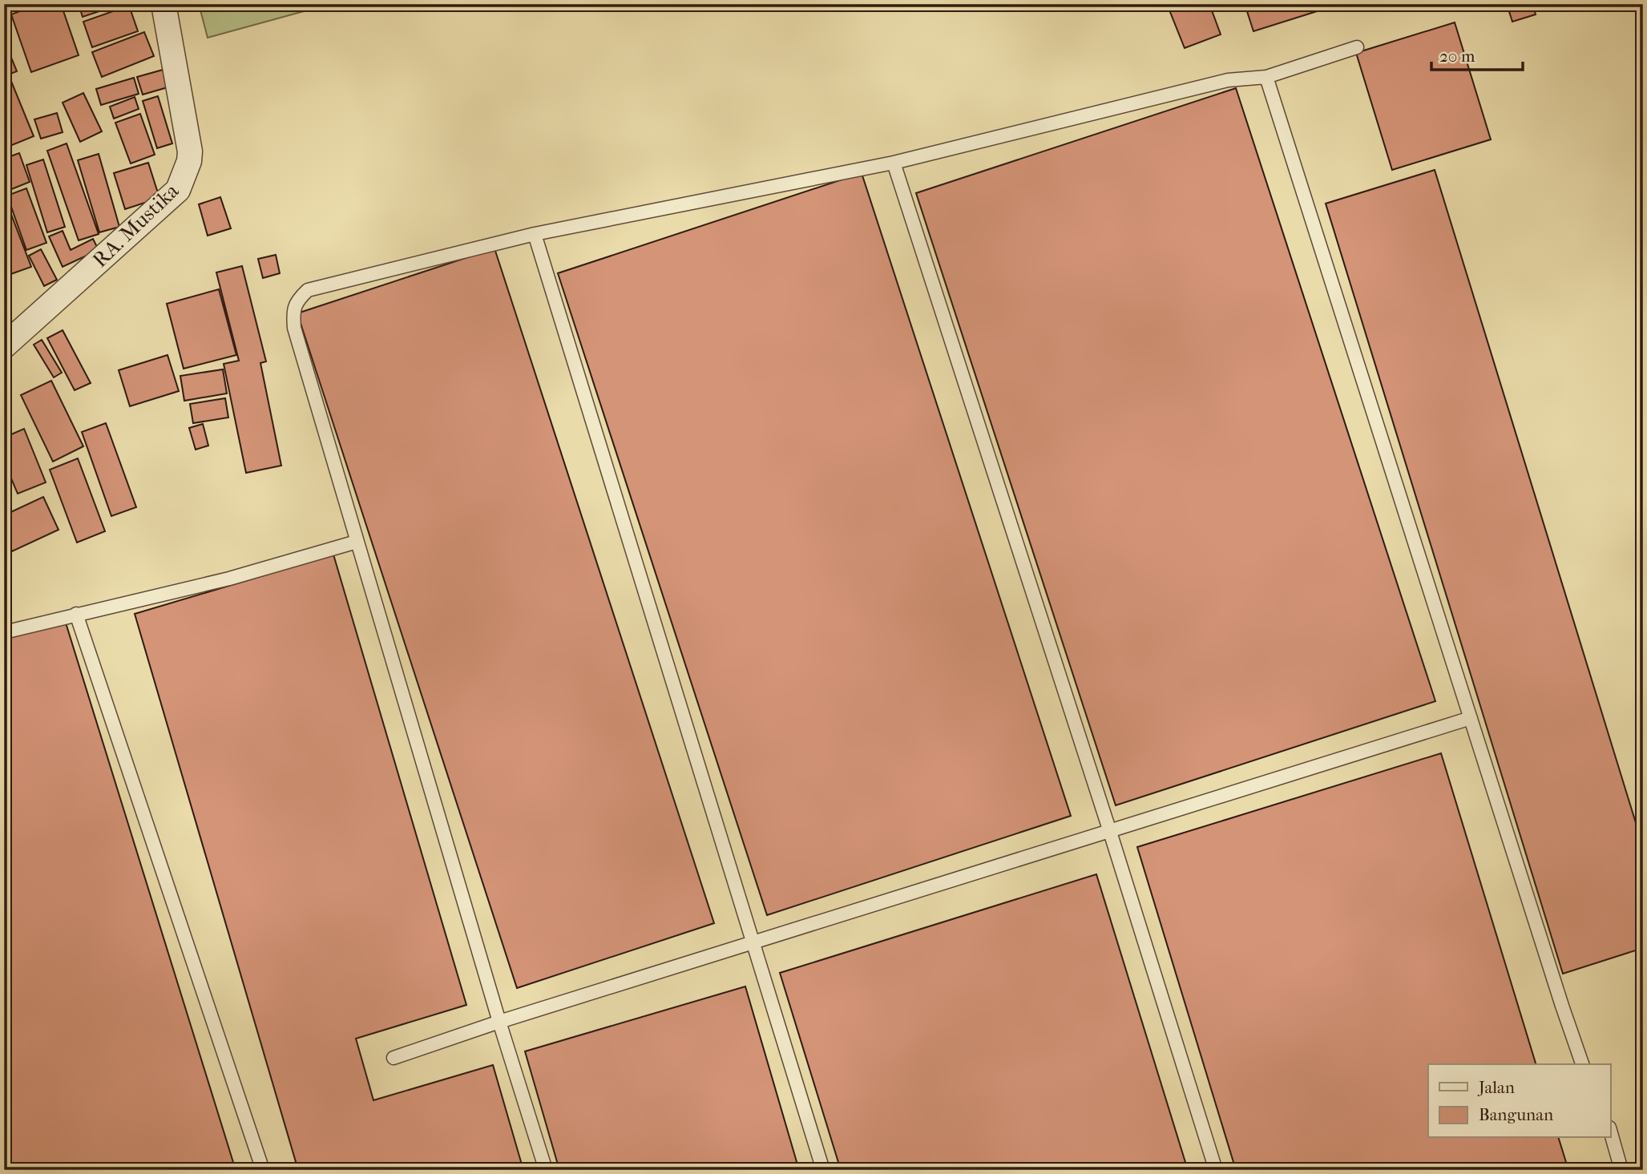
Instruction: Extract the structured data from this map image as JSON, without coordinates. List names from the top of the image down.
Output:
{
  "streets": {
    "street": ["RA. Mustika"]
  },
  "legend": ["Jalan", "Bangunan"],
  "scale_bar": "20 m"
}
